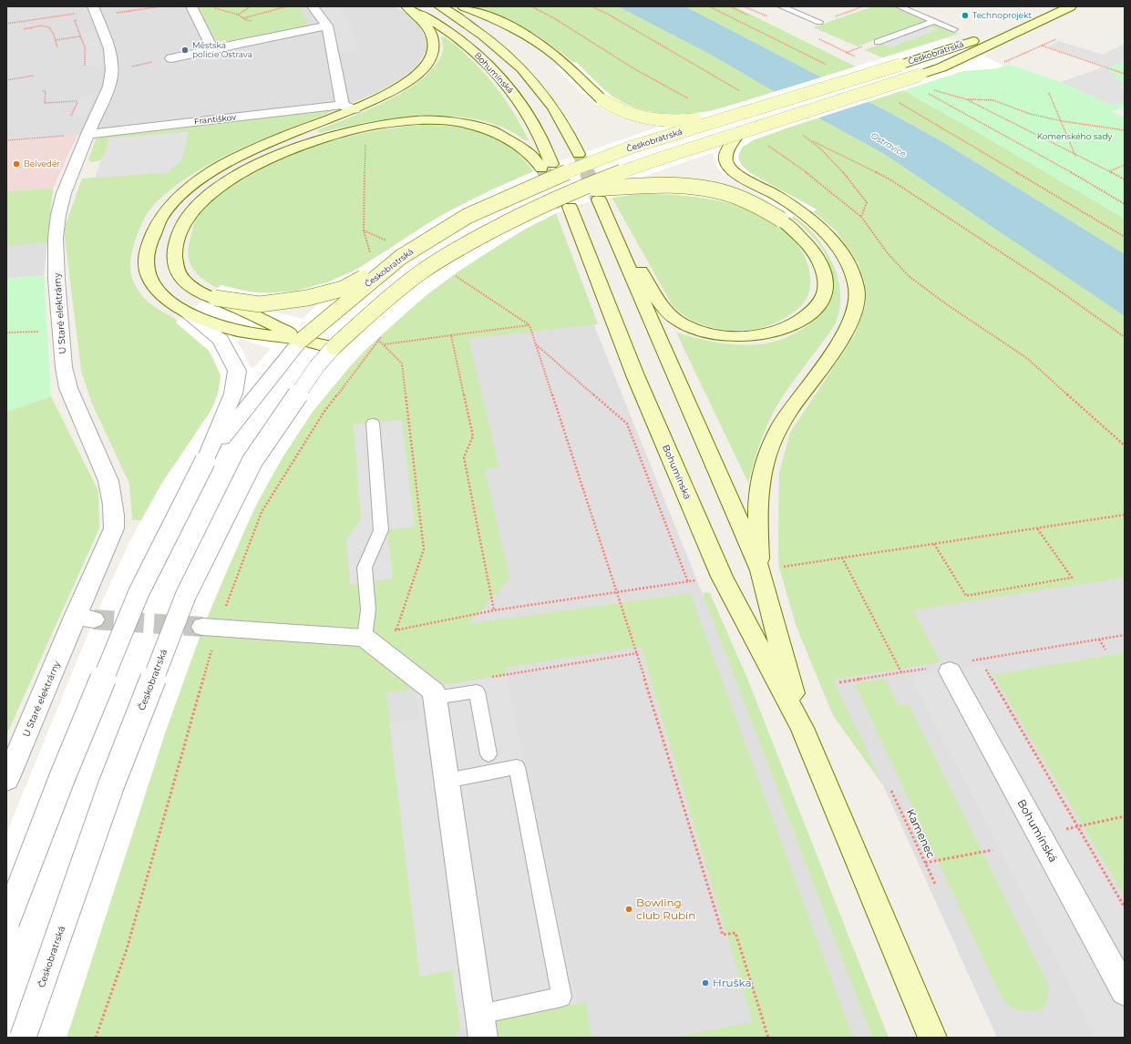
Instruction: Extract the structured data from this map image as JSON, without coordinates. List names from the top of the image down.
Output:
{
  "streets": {
    "main road": ["Českobratrská", "Bohumínská"],
    "street": ["Františkov", "U Staré elektrárny"],
    "path": ["Kamenec"]
  },
  "crossings": [
    ["Františkov", "U Staré elektrárny"]
  ],
  "water": ["Ostravice"],
  "parks": ["Komenského sady"],
  "places": [
    "Technoprojekt",
    "Městská policie Ostrava",
    "Belvedér",
    "Bowling club Rubín",
    "Hruška"
  ]
}
